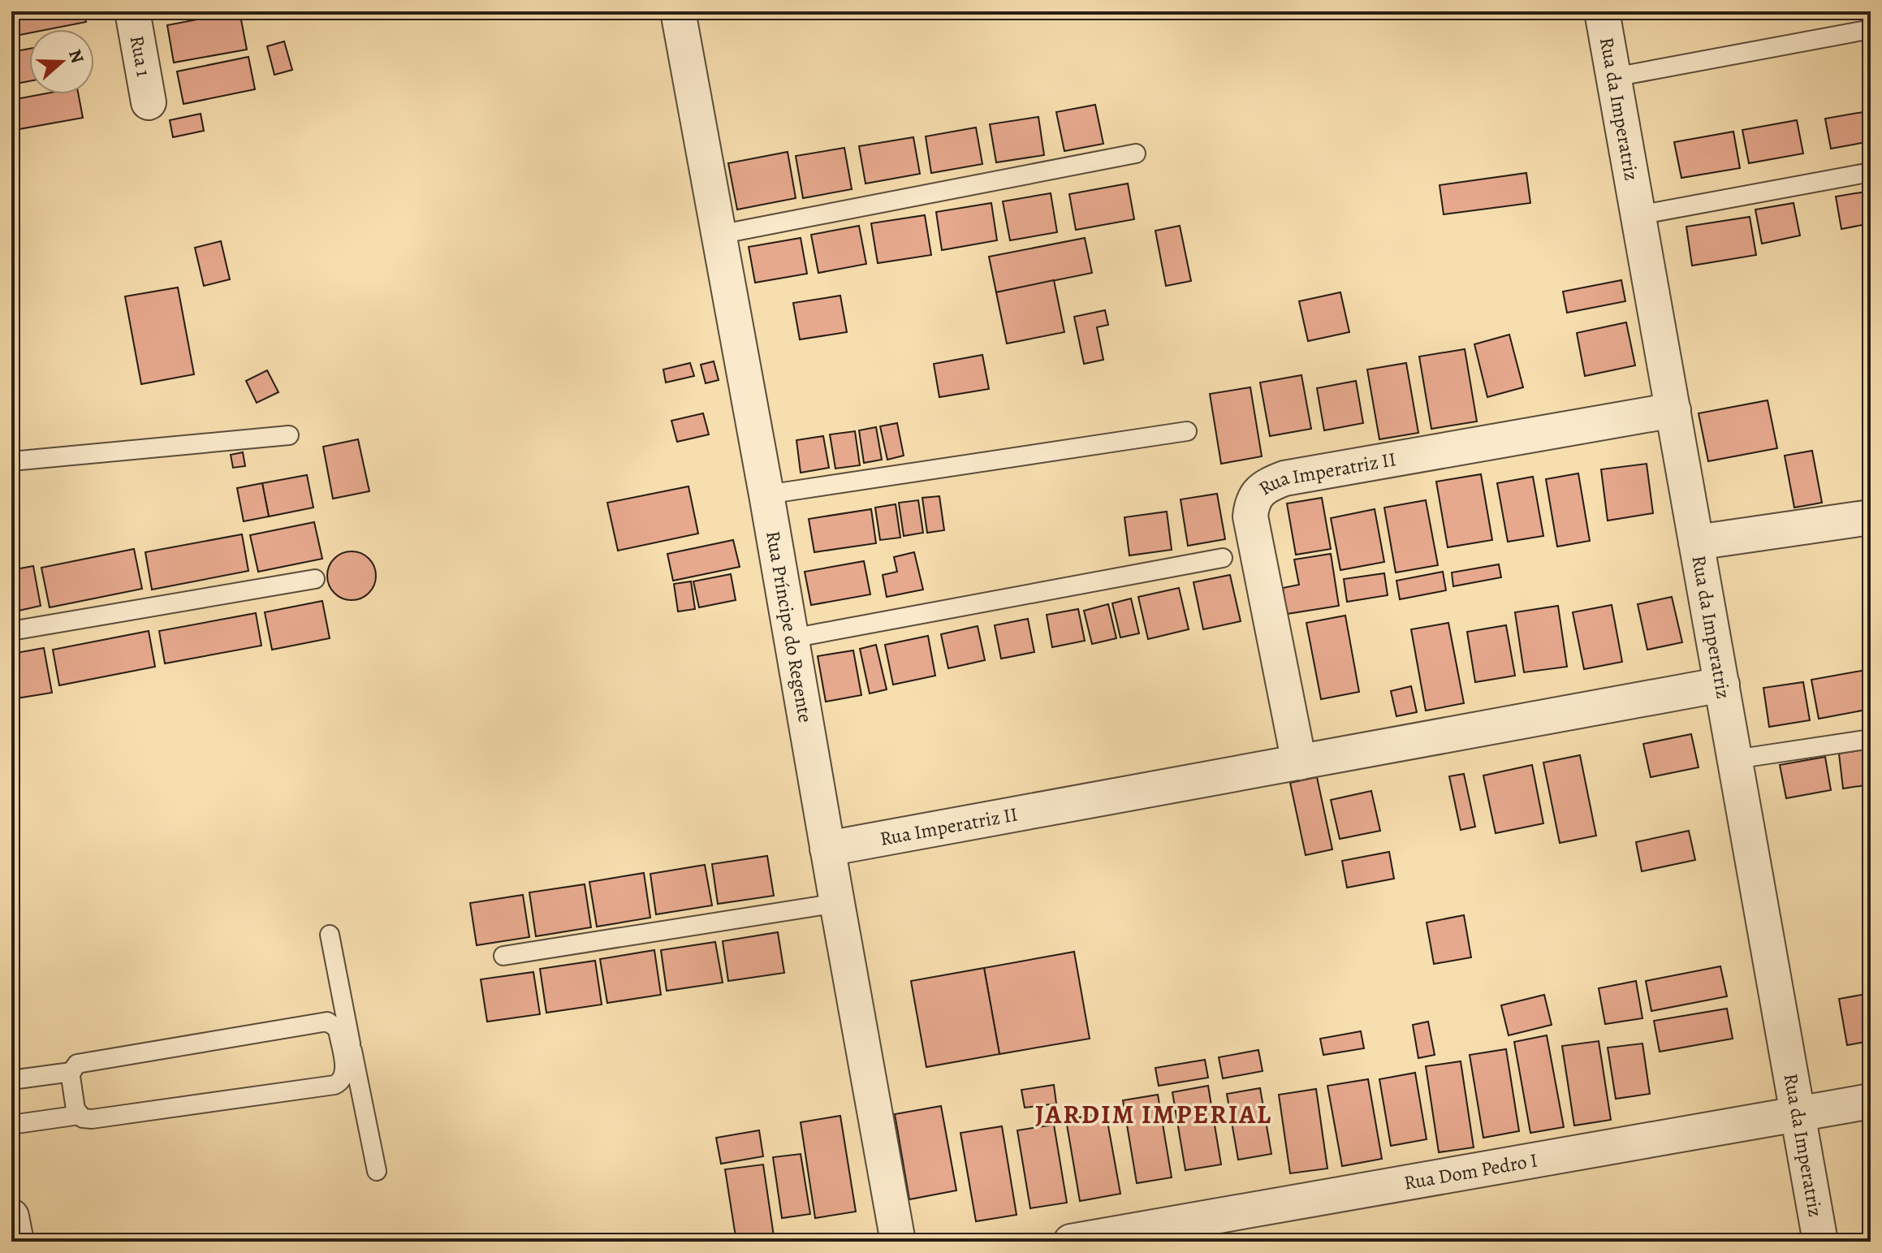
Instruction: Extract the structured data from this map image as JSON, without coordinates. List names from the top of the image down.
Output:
{
  "streets": {
    "street": [
      "Rua 1",
      "Rua da Imperatriz",
      "Rua Imperatriz II",
      "Rua Príncipe do Regente",
      "Rua Dom Pedro I"
    ]
  },
  "crossings": [
    ["Rua da Imperatriz", "Rua Imperatriz II"],
    ["Rua da Imperatriz", "Rua Dom Pedro I"],
    ["Rua Imperatriz II", "Rua Príncipe do Regente"]
  ],
  "districts": ["JARDIM IMPERIAL"],
  "north": "right"
}
